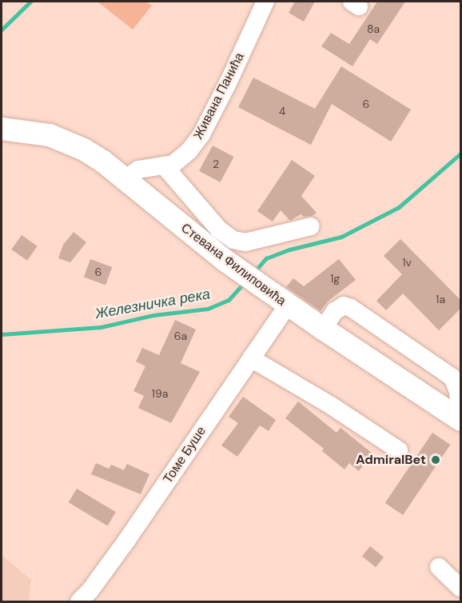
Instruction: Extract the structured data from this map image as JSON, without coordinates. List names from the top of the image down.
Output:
{
  "streets": {
    "main road": ["Стевана Филиповића"],
    "street": ["Живана Панића", "Томе Буше"]
  },
  "crossings": [
    ["Живана Панића", "Стевана Филиповића"],
    ["Стевана Филиповића", "Томе Буше"]
  ],
  "water": ["Железничка река"],
  "places": ["AdmiralBet"],
  "house_numbers": [
    "8a",
    "6",
    "4",
    "2",
    "1v",
    "6",
    "1g",
    "1a",
    "6a",
    "19a"
  ]
}
